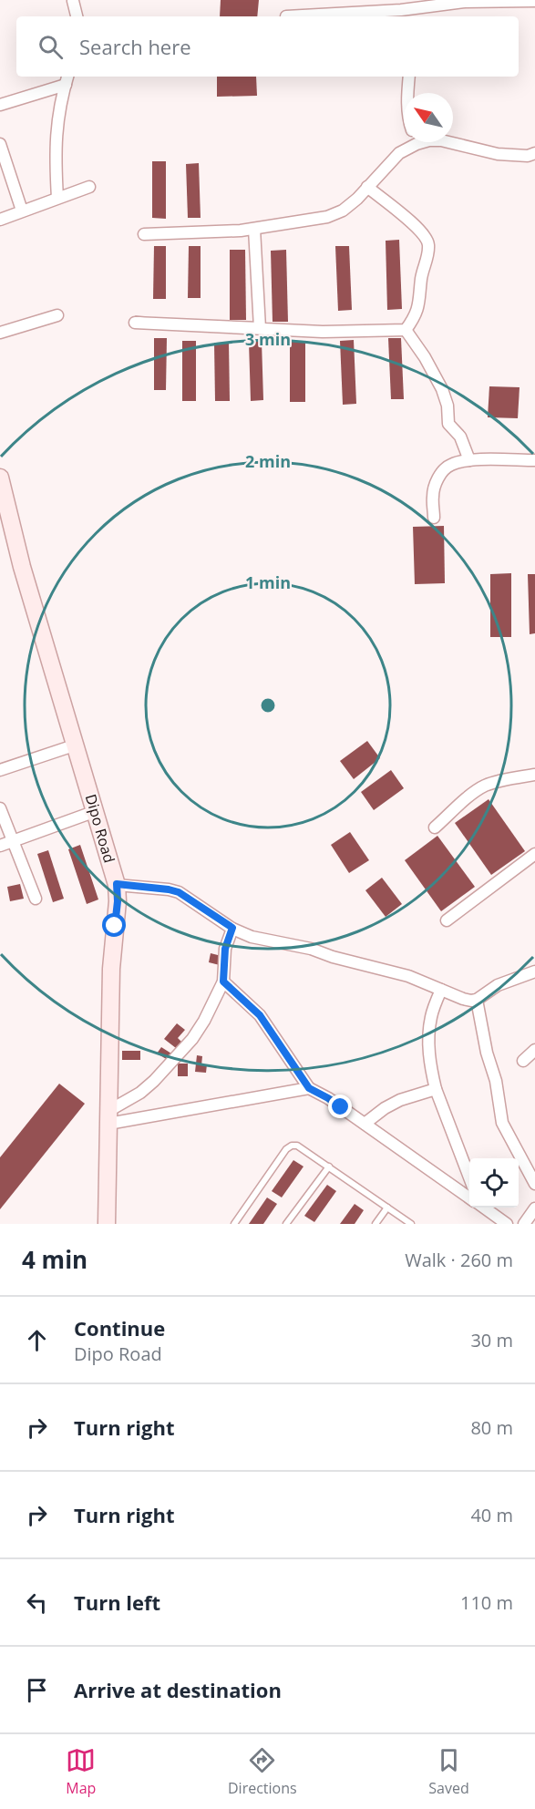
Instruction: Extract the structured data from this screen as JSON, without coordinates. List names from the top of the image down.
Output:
{
  "streets": {
    "main road": ["Dipo Road"]
  },
  "north": "top left",
  "page": {
    "search": "Search here",
    "heading": ["4 min", "Walk · 260 m"],
    "list": [
      ["Continue", "Dipo Road", "30 m"],
      ["Turn right", "80 m"],
      ["Turn right", "40 m"],
      ["Turn left", "110 m"],
      "Arrive at destination"
    ],
    "nav": ["Map", "Directions", "Saved"]
  },
  "rings": ["3 min", "2 min", "1 min"]
}
